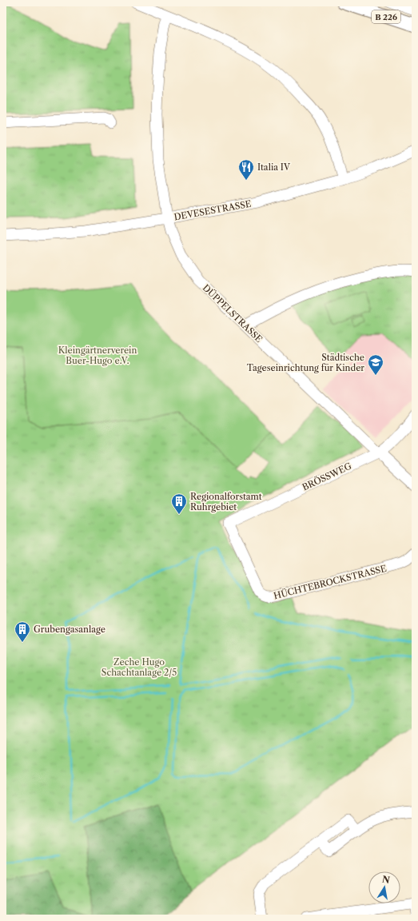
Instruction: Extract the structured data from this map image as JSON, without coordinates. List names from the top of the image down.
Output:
{
  "streets": {
    "main road": ["B 226"],
    "street": [
      "DEVESESTRASSE",
      "DÜPPELSTRASSE",
      "BRÖSSWEG",
      "HÜCHTEBROCKSTRASSE"
    ]
  },
  "crossings": [
    ["DEVESESTRASSE", "DÜPPELSTRASSE"],
    ["DÜPPELSTRASSE", "BRÖSSWEG"],
    ["BRÖSSWEG", "HÜCHTEBROCKSTRASSE"]
  ],
  "parks": ["Kleingärtnerverein Buer-Hugo e.V.", "Zeche Hugo Schachtanlage 2/5"],
  "places": {
    "restaurant": ["Italia IV"],
    "school or university": ["Städtische Tageseinrichtung für Kinder"],
    "building": ["Regionalforstamt Ruhrgebiet", "Grubengasanlage"]
  },
  "north": "top"
}
